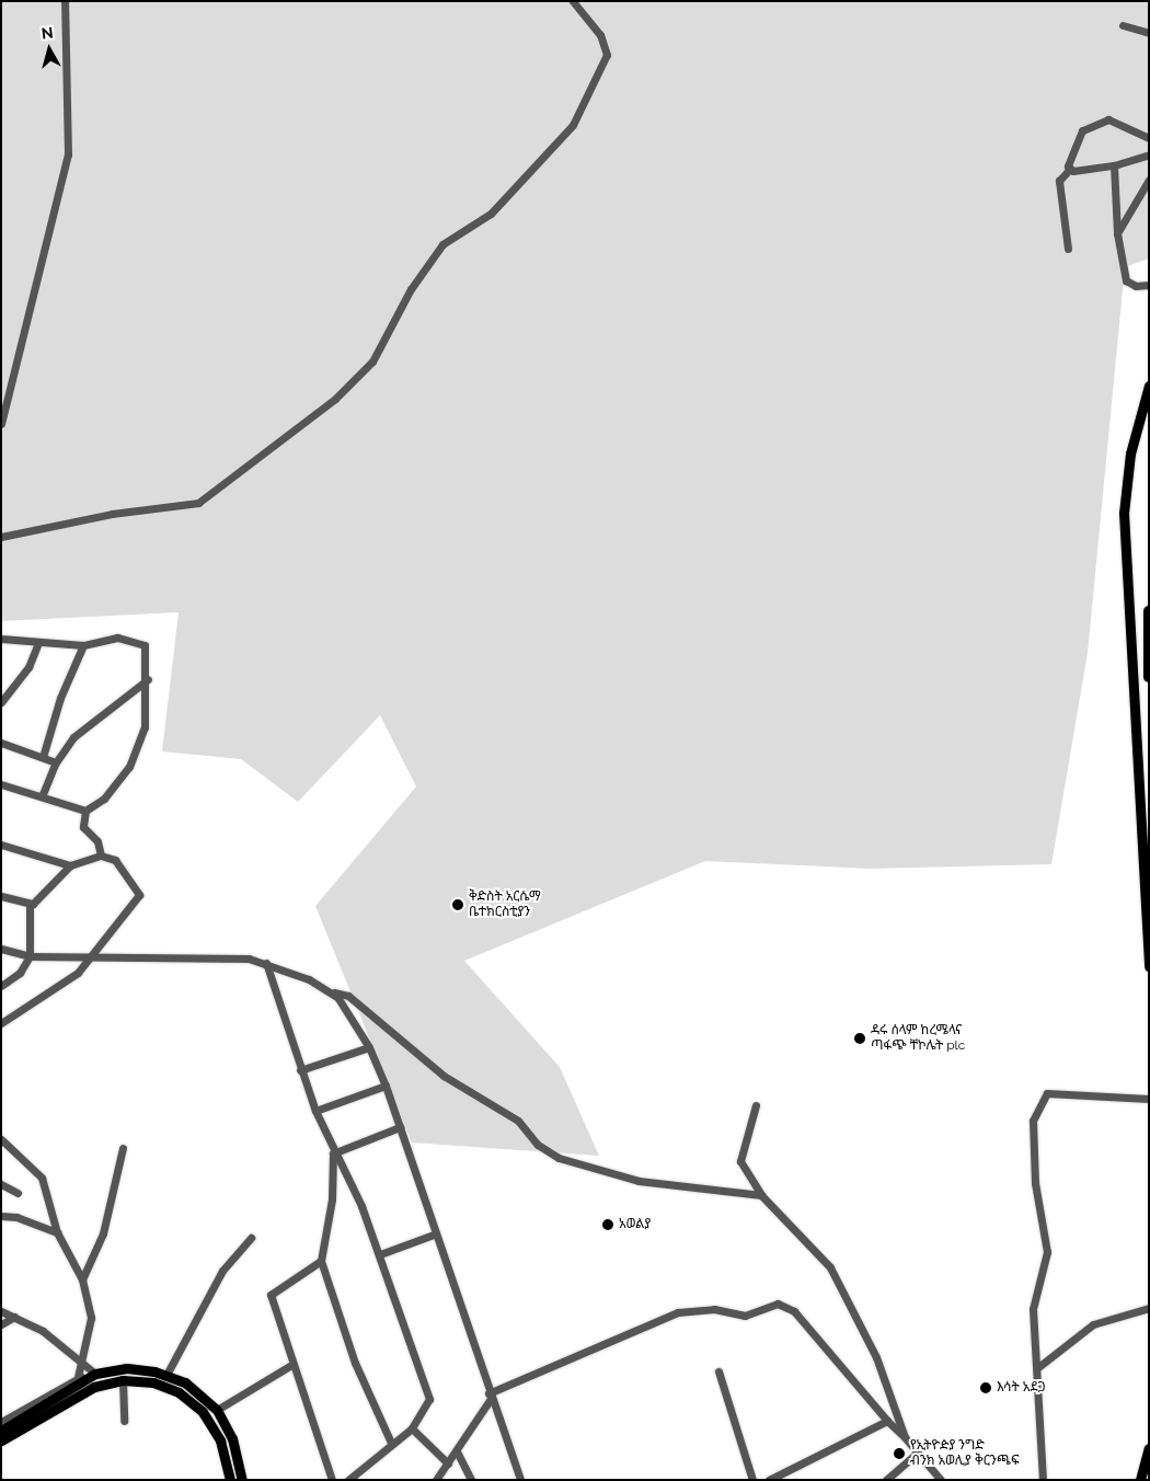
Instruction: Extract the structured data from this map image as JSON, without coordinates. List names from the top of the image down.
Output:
{
  "places": [
    "ቅድስት አርሴማ ቤተክርስቲያን",
    "ዳሩ ሰላም ከረሜላና ጣፋጭ ቸኮሌት plc",
    "አወልያ",
    "እሳት አደጋ",
    "የኢትዮዽያ ንግድ ብንክ አወሊያ ቅርንጫፍ"
  ],
  "north": "top"
}
